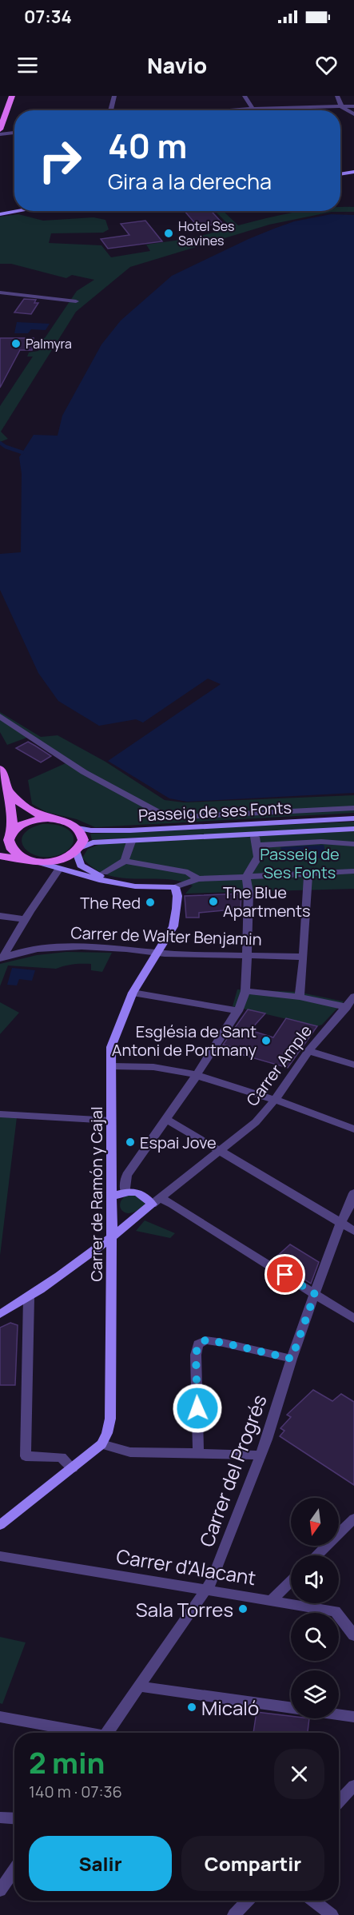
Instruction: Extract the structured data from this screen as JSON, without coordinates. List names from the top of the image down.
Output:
{
  "streets": {
    "street": [
      "Passeig de ses Fonts",
      "Carrer de Walter Benjamin",
      "Carrer Ample",
      "Carrer de Ramón y Cajal",
      "Carrer del Progrés",
      "Carrer d'Alacant"
    ]
  },
  "crossings": [
    ["Carrer de Walter Benjamin", "Carrer de Ramón y Cajal"],
    ["Carrer Ample", "Carrer de Ramón y Cajal"],
    ["Carrer del Progrés", "Carrer d'Alacant"]
  ],
  "parks": ["Passeig de Ses Fonts"],
  "places": [
    "Hotel Ses Savines",
    "Palmyra",
    "The Blue Apartments",
    "The Red",
    "Església de Sant Antoni de Portmany",
    "Espai Jove",
    "Sala Torres",
    "Micaló"
  ],
  "north": "bottom",
  "page": {
    "status": "07:34",
    "header": "Navio",
    "turn": ["40 m", "Gira a la derecha"],
    "heading": ["2 min", "140 m · 07:36"],
    "buttons": ["Salir", "Compartir"]
  }
}
